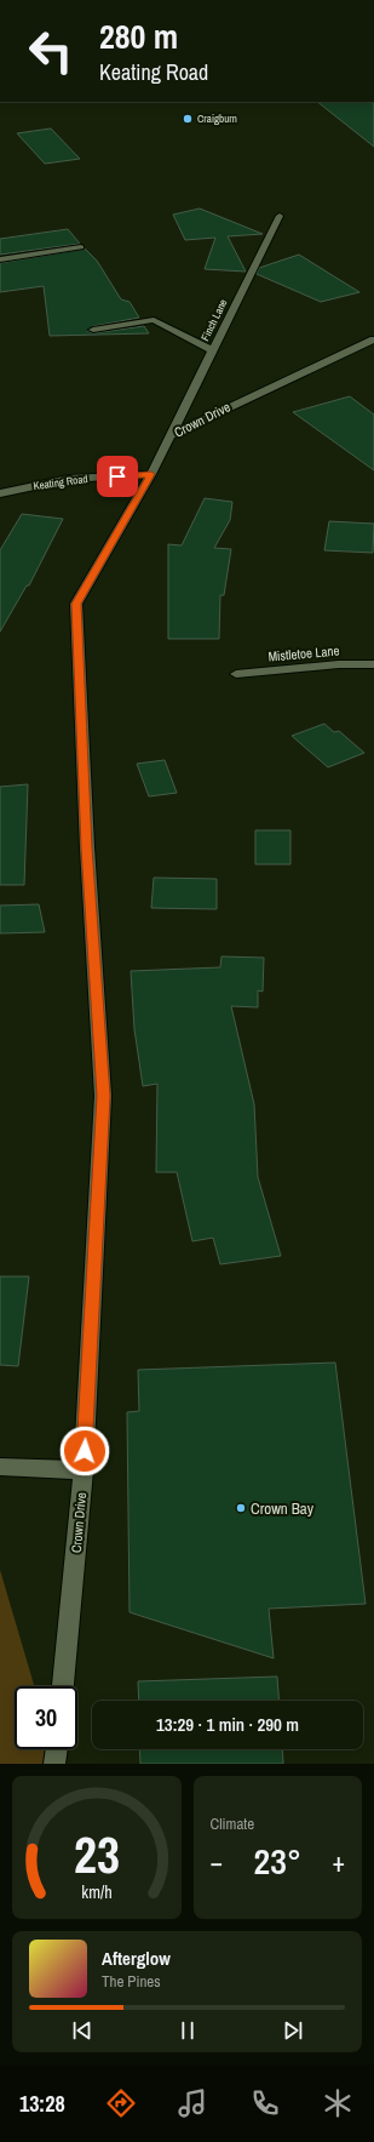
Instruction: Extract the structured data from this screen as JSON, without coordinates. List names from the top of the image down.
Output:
{
  "streets": {
    "street": [
      "Finch Lane",
      "Crown Drive",
      "Keating Road",
      "Mistletoe Lane"
    ]
  },
  "crossings": [
    ["Finch Lane", "Crown Drive"],
    ["Crown Drive", "Keating Road"]
  ],
  "places": ["Craigburn", "Crown Bay"],
  "page": {
    "turn": ["280 m", "Keating Road"],
    "limit": "30",
    "trip": "13:29 · 1 min · 290 m",
    "tile": "Climate",
    "heat": ["−", "23°", "+"],
    "song": ["Afterglow", "The Pines"],
    "tabs": "13:28",
    "gauge": ["23", "km/h"]
  }
}
